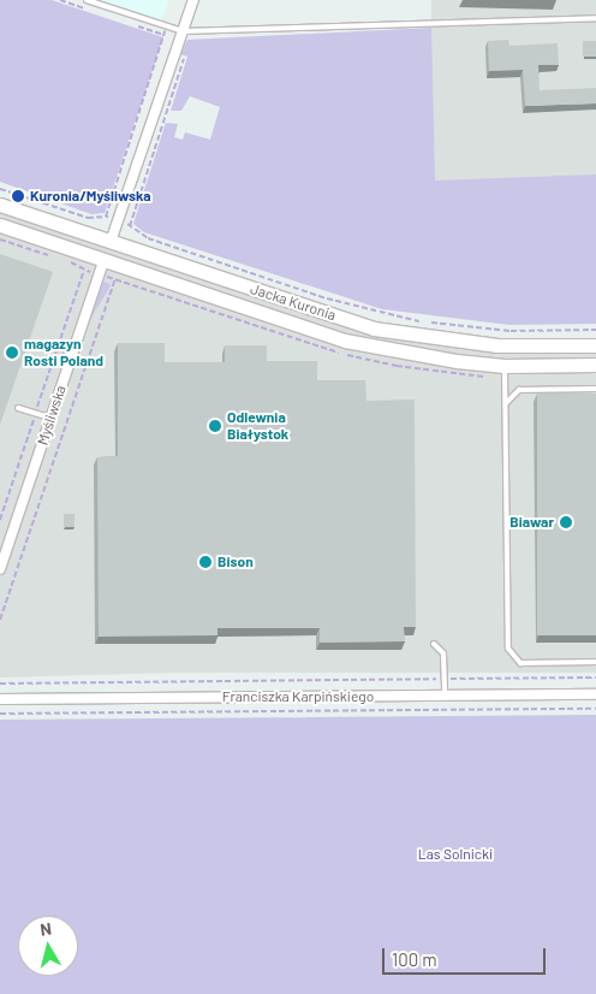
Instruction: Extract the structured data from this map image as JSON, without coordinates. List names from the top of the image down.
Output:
{
  "streets": {
    "main road": ["Jacka Kuronia"],
    "street": ["Myśliwska", "Franciszka Karpińskiego"]
  },
  "crossings": [
    ["Jacka Kuronia", "Myśliwska"]
  ],
  "parks": ["Las Solnicki"],
  "places": [
    "Kuronia/Myśliwska",
    "magazyn Rosti Poland",
    "Odlewnia Białystok",
    "Biawar",
    "Bison"
  ],
  "scale_bar": "100 m",
  "north": "top"
}
